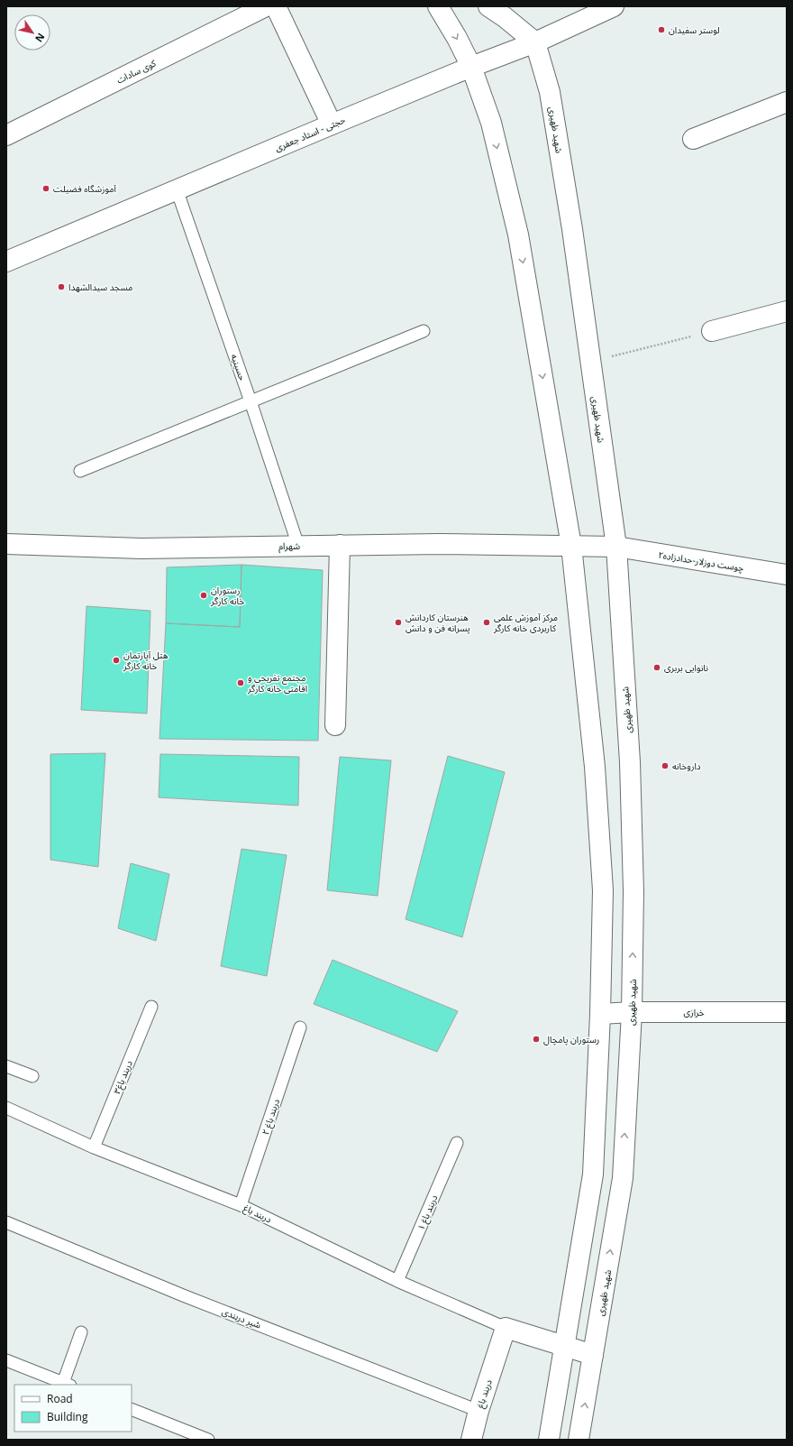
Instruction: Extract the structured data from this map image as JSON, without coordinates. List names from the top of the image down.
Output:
{
  "streets": {
    "main road": [
      "کوی سادات",
      "شهید ظهیری",
      "حجتی - استاد جعفری",
      "شهرام",
      "چوست دوزلار-حدادزاده۲",
      "خرازی",
      "دربند باغ"
    ],
    "lane": [
      "حسینیه",
      "دربند باغ۳",
      "دربند باغ ۲",
      "دربند باغ ۱",
      "شیر دربندی"
    ]
  },
  "crossings": [
    ["شهید ظهیری", "حجتی - استاد جعفری"],
    ["شهید ظهیری", "چوست دوزلار-حدادزاده۲"],
    ["شهید ظهیری", "خرازی"],
    ["شهید ظهیری", "دربند باغ"],
    ["حجتی - استاد جعفری", "حسینیه"],
    ["حسینیه", "شهرام"],
    ["شهرام", "چوست دوزلار-حدادزاده۲"],
    ["دربند باغ۳", "دربند باغ"],
    ["دربند باغ ۲", "دربند باغ"],
    ["دربند باغ ۱", "دربند باغ"],
    ["دربند باغ", "شیر دربندی"]
  ],
  "places": [
    "لوستر سفیدان",
    "آموزشگاه فضیلت",
    "مسجد سیدالشهدا",
    "رستوران خانه کارگر",
    "هنرستان کاردانش پسرانه فن و دانش",
    "مرکز آموزش علمی کاربردی خانه کارگر",
    "هتل آپارتمان خانه کارگر",
    "نانوایی بربری",
    "مجتمع تفریحی و اقامتی خانه کارگر",
    "داروخانه",
    "رستوران پامچال"
  ],
  "legend": ["Road", "Building"],
  "north": "bottom right"
}
